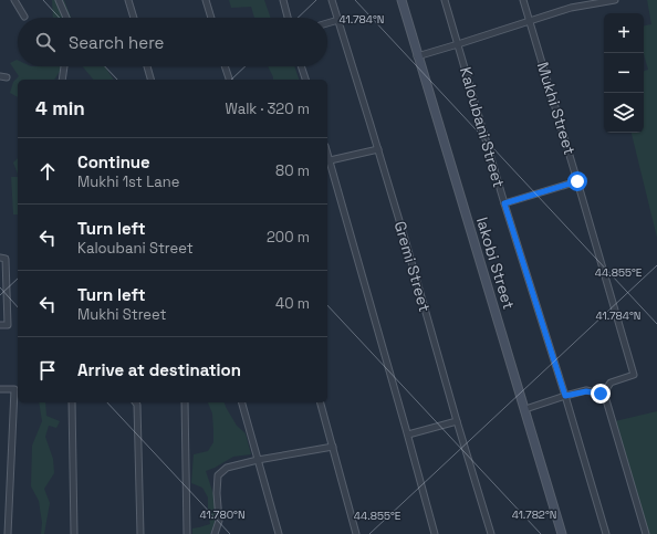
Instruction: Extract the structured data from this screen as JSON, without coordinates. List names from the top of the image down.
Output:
{
  "streets": {
    "street": [
      "Mukhi Street",
      "Kaloubani Street",
      "Iakobi Street",
      "Gremi Street"
    ]
  },
  "page": {
    "map_buttons": ["+", "−"],
    "search": "Search here",
    "heading": ["4 min", "Walk · 320 m"],
    "list": [
      ["Continue", "Mukhi 1st Lane", "80 m"],
      ["Turn left", "Kaloubani Street", "200 m"],
      ["Turn left", "Mukhi Street", "40 m"],
      "Arrive at destination"
    ]
  },
  "coordinates": [
    "41.784°N",
    "44.855°E",
    "41.780°N",
    "41.782°N"
  ]
}
